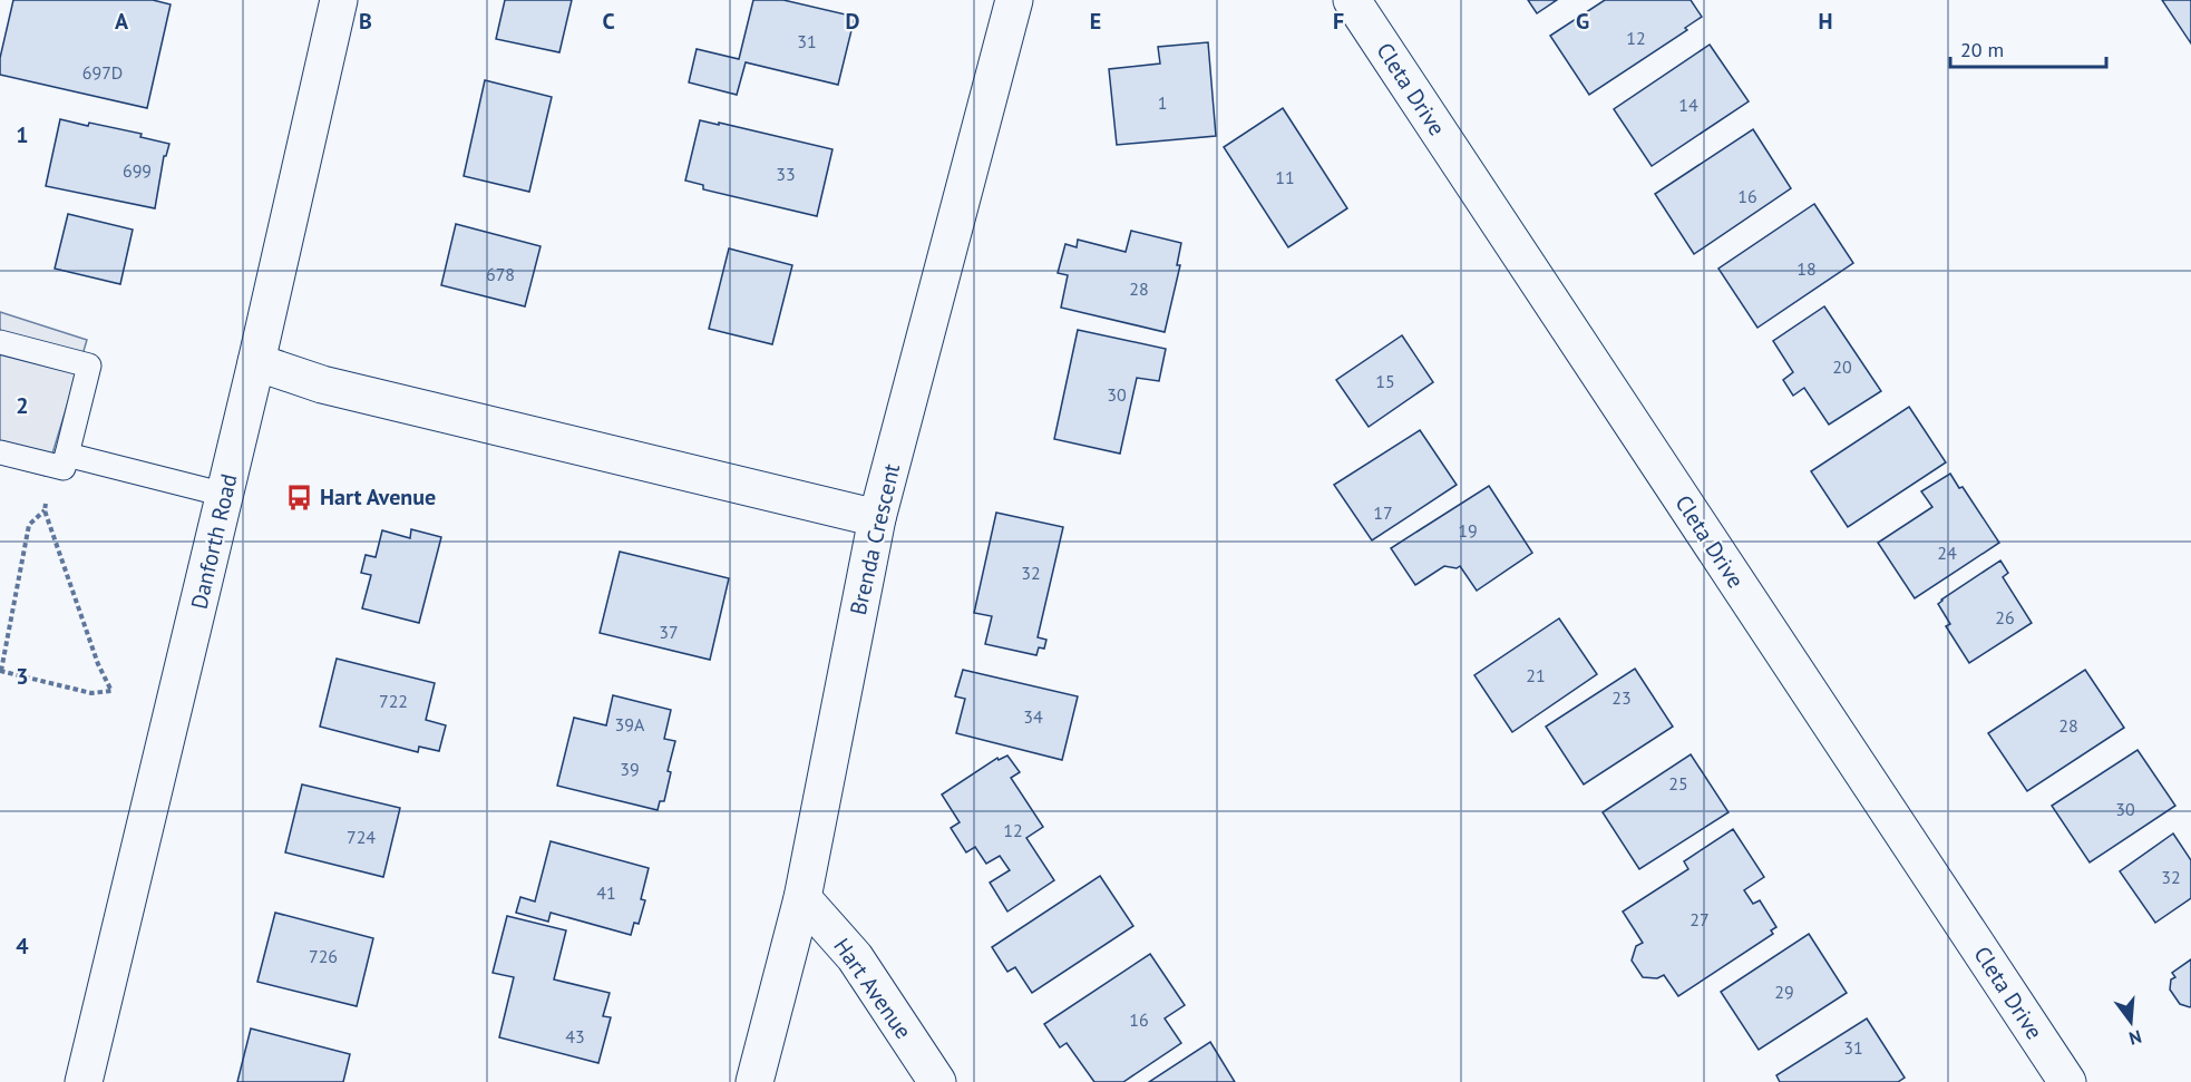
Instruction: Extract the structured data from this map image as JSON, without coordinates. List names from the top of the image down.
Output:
{
  "streets": {
    "street": [
      "Cleta Drive",
      "Brenda Crescent",
      "Danforth Road",
      "Hart Avenue"
    ]
  },
  "crossings": [
    ["Brenda Crescent", "Hart Avenue"]
  ],
  "places": {
    "bus stop": ["Hart Avenue"]
  },
  "house_numbers": [
    "12",
    "31",
    "697D",
    "1",
    "14",
    "699",
    "33",
    "11",
    "16",
    "18",
    "678",
    "28",
    "20",
    "15",
    "30",
    "17",
    "19",
    "24",
    "32",
    "26",
    "37",
    "21",
    "23",
    "722",
    "34",
    "39A",
    "28",
    "39",
    "25",
    "30",
    "12",
    "724",
    "32",
    "41",
    "27",
    "726",
    "29",
    "16",
    "43",
    "31"
  ],
  "scale_bar": "20 m",
  "north": "bottom",
  "grid": {
    "columns": [
      "A",
      "B",
      "C",
      "D",
      "E",
      "F",
      "G",
      "H"
    ],
    "rows": [
      "1",
      "2",
      "3",
      "4"
    ]
  }
}
